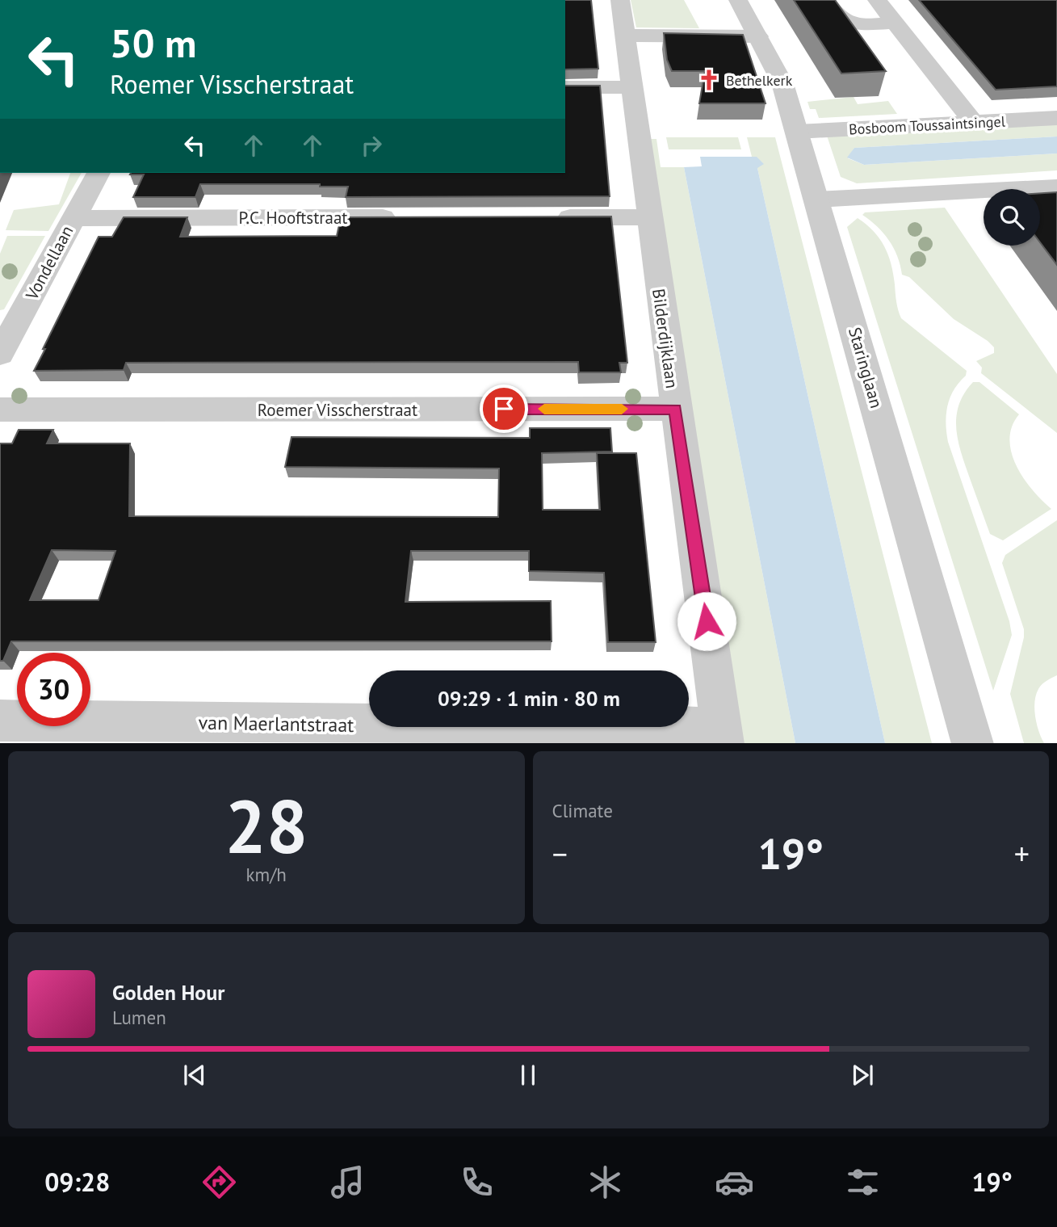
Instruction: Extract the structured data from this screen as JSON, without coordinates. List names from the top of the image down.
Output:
{
  "streets": {
    "street": [
      "Bosboom Toussaintsingel",
      "P.C. Hooftstraat",
      "Vondellaan",
      "Bilderdijklaan",
      "Staringlaan",
      "Roemer Visscherstraat",
      "van Maerlantstraat"
    ]
  },
  "crossings": [
    ["Bosboom Toussaintsingel", "Staringlaan"],
    ["P.C. Hooftstraat", "Vondellaan"],
    ["Bilderdijklaan", "Roemer Visscherstraat"],
    ["Bilderdijklaan", "van Maerlantstraat"]
  ],
  "places": {
    "church": ["Bethelkerk"]
  },
  "page": {
    "turn": ["50 m", "Roemer Visscherstraat"],
    "limit": "30",
    "trip": "09:29 · 1 min · 80 m",
    "tile": [
      ["28", "km/h"],
      "Climate"
    ],
    "heat": ["−", "19°", "+"],
    "song": ["Golden Hour", "Lumen"],
    "tabs": ["09:28", "19°"]
  }
}
